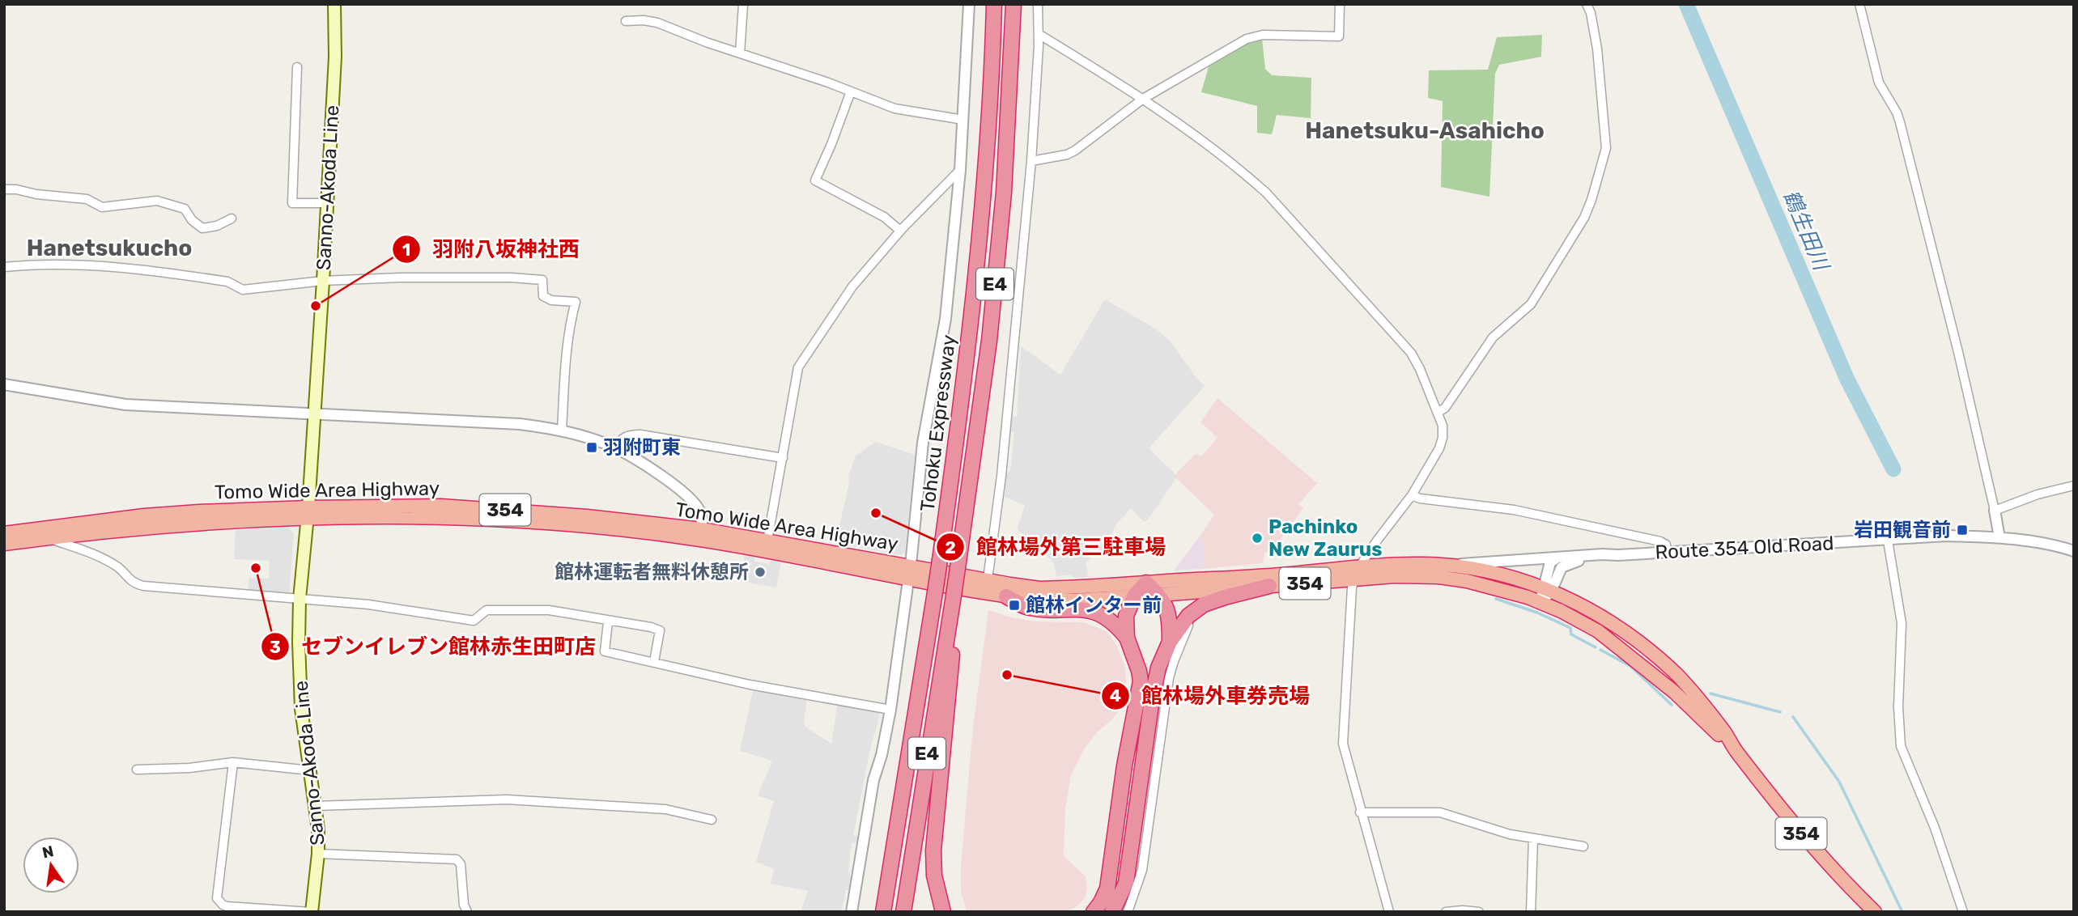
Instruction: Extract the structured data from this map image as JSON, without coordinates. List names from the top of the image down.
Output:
{
  "streets": {
    "highway": [
      "E4",
      "Tohoku Expressway",
      "Tomo Wide Area Highway",
      "354"
    ],
    "main road": ["Sanno-Akoda Line"],
    "street": ["Route 354 Old Road"]
  },
  "crossings": [
    ["Sanno-Akoda Line", "Tomo Wide Area Highway"],
    ["Tomo Wide Area Highway", "Route 354 Old Road"]
  ],
  "districts": ["Hanetsuku-Asahicho", "Hanetsukucho"],
  "water": ["鶴生田川"],
  "places": {
    "other": [
      "羽附八坂神社西",
      "館林場外第三駐車場",
      "Pachinko New Zaurus",
      "セブンイレブン館林赤生田町店",
      "館林運転者無料休憩所",
      "館林場外車券売場"
    ],
    "transit": ["羽附町東", "岩田観音前", "館林インター前"]
  },
  "north": "top"
}
